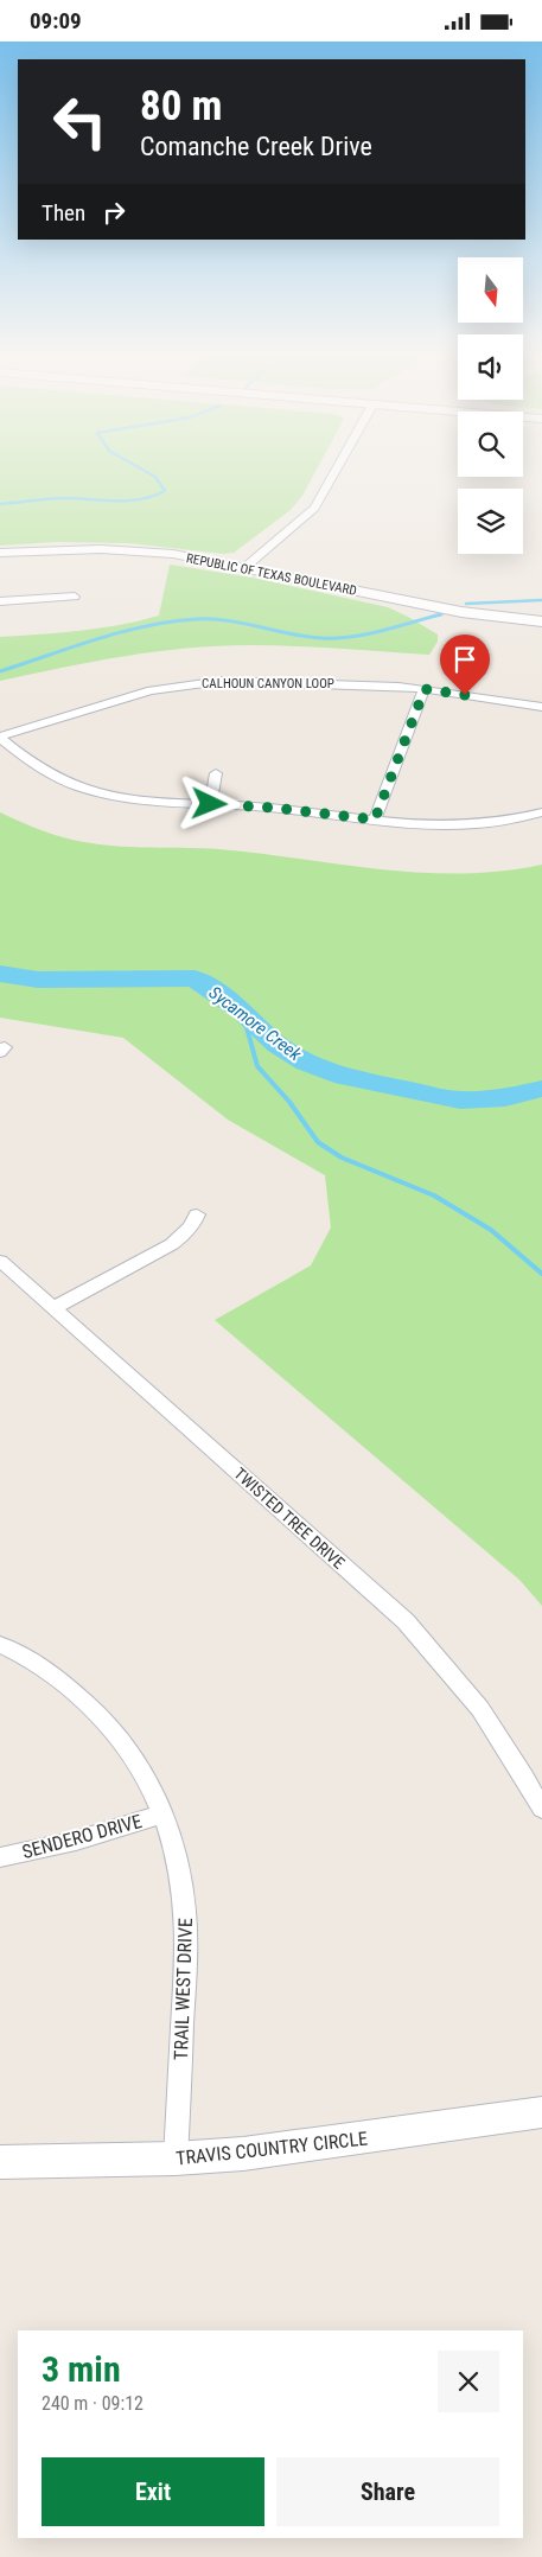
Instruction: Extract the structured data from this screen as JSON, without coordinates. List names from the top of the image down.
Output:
{
  "streets": {
    "main road": ["REPUBLIC OF TEXAS BOULEVARD", "TRAVIS COUNTRY CIRCLE"],
    "street": [
      "CALHOUN CANYON LOOP",
      "TWISTED TREE DRIVE",
      "SENDERO DRIVE",
      "TRAIL WEST DRIVE"
    ]
  },
  "crossings": [
    ["SENDERO DRIVE", "TRAIL WEST DRIVE"],
    ["TRAIL WEST DRIVE", "TRAVIS COUNTRY CIRCLE"]
  ],
  "water": ["Sycamore Creek"],
  "north": "bottom",
  "page": {
    "status": "09:09",
    "turn": ["80 m", "Comanche Creek Drive"],
    "then": "Then",
    "heading": ["3 min", "240 m · 09:12"],
    "buttons": ["Exit", "Share"]
  }
}
